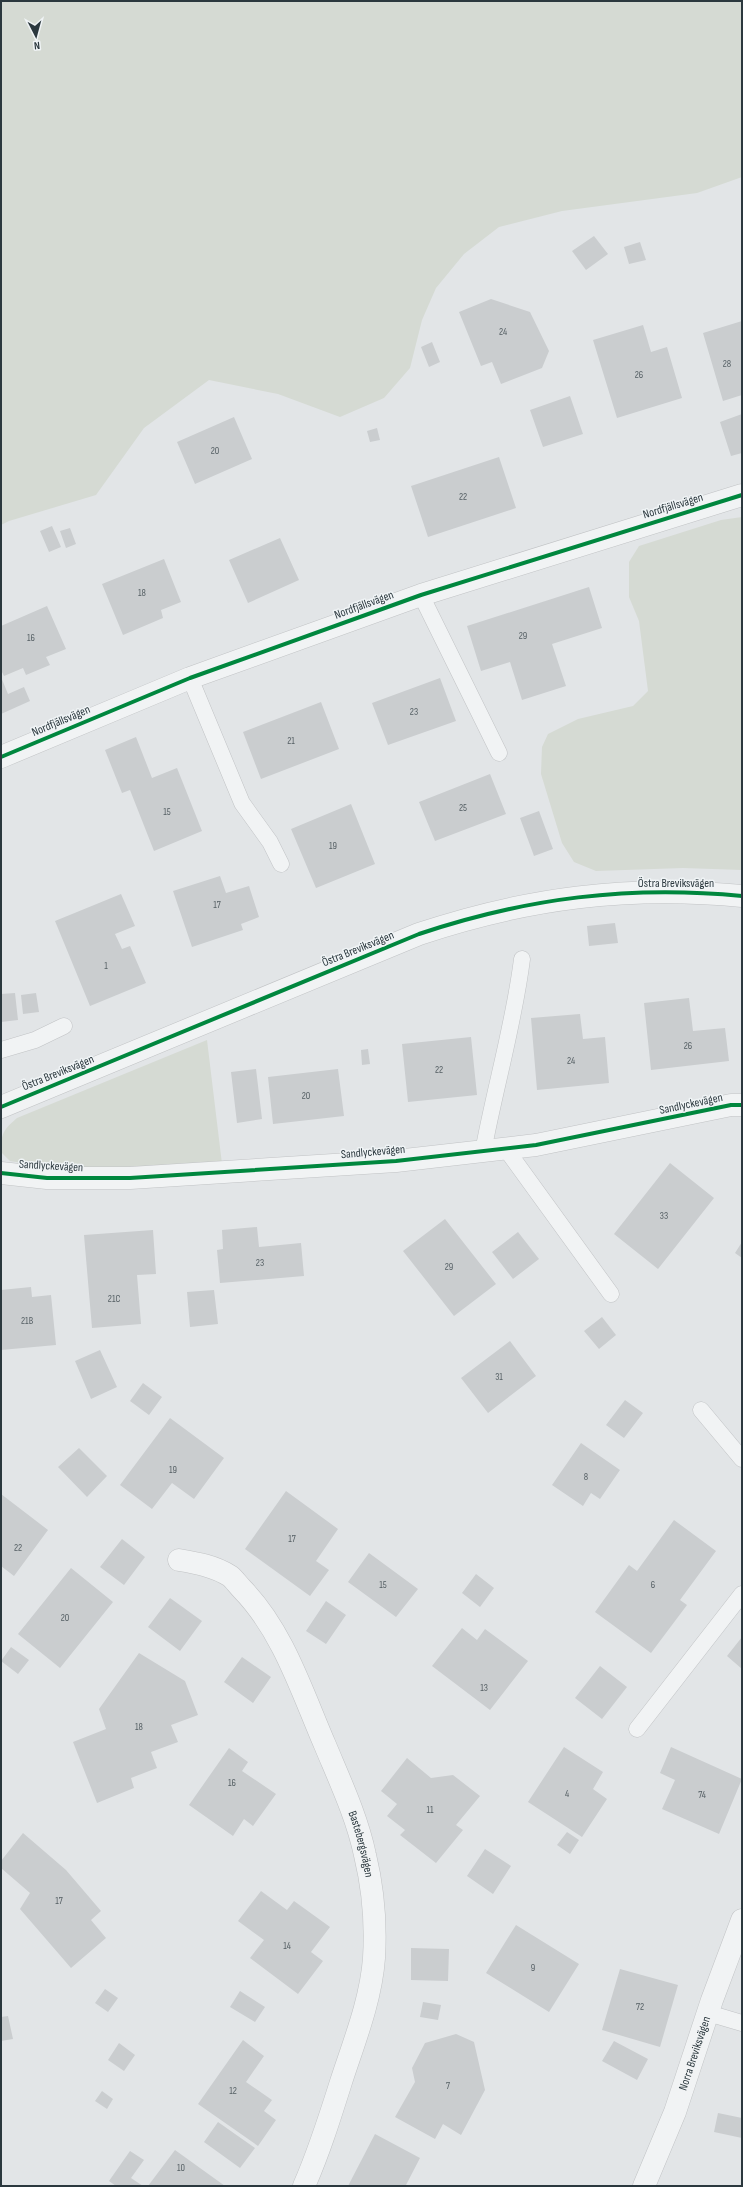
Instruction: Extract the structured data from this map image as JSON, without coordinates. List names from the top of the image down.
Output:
{
  "streets": {
    "street": [
      "Nordfjällsvägen",
      "Östra Breviksvägen",
      "Sandlyckevägen",
      "Bastebergsvägen",
      "Norra Breviksvägen"
    ]
  },
  "house_numbers": [
    "24",
    "28",
    "26",
    "20",
    "22",
    "18",
    "29",
    "16",
    "23",
    "21",
    "25",
    "15",
    "19",
    "17",
    "1",
    "26",
    "24",
    "22",
    "20",
    "33",
    "23",
    "29",
    "21C",
    "21B",
    "31",
    "19",
    "8",
    "17",
    "22",
    "15",
    "6",
    "20",
    "13",
    "18",
    "16",
    "4",
    "74",
    "11",
    "17",
    "14",
    "9",
    "72",
    "7",
    "12",
    "10"
  ],
  "north": "bottom"
}
